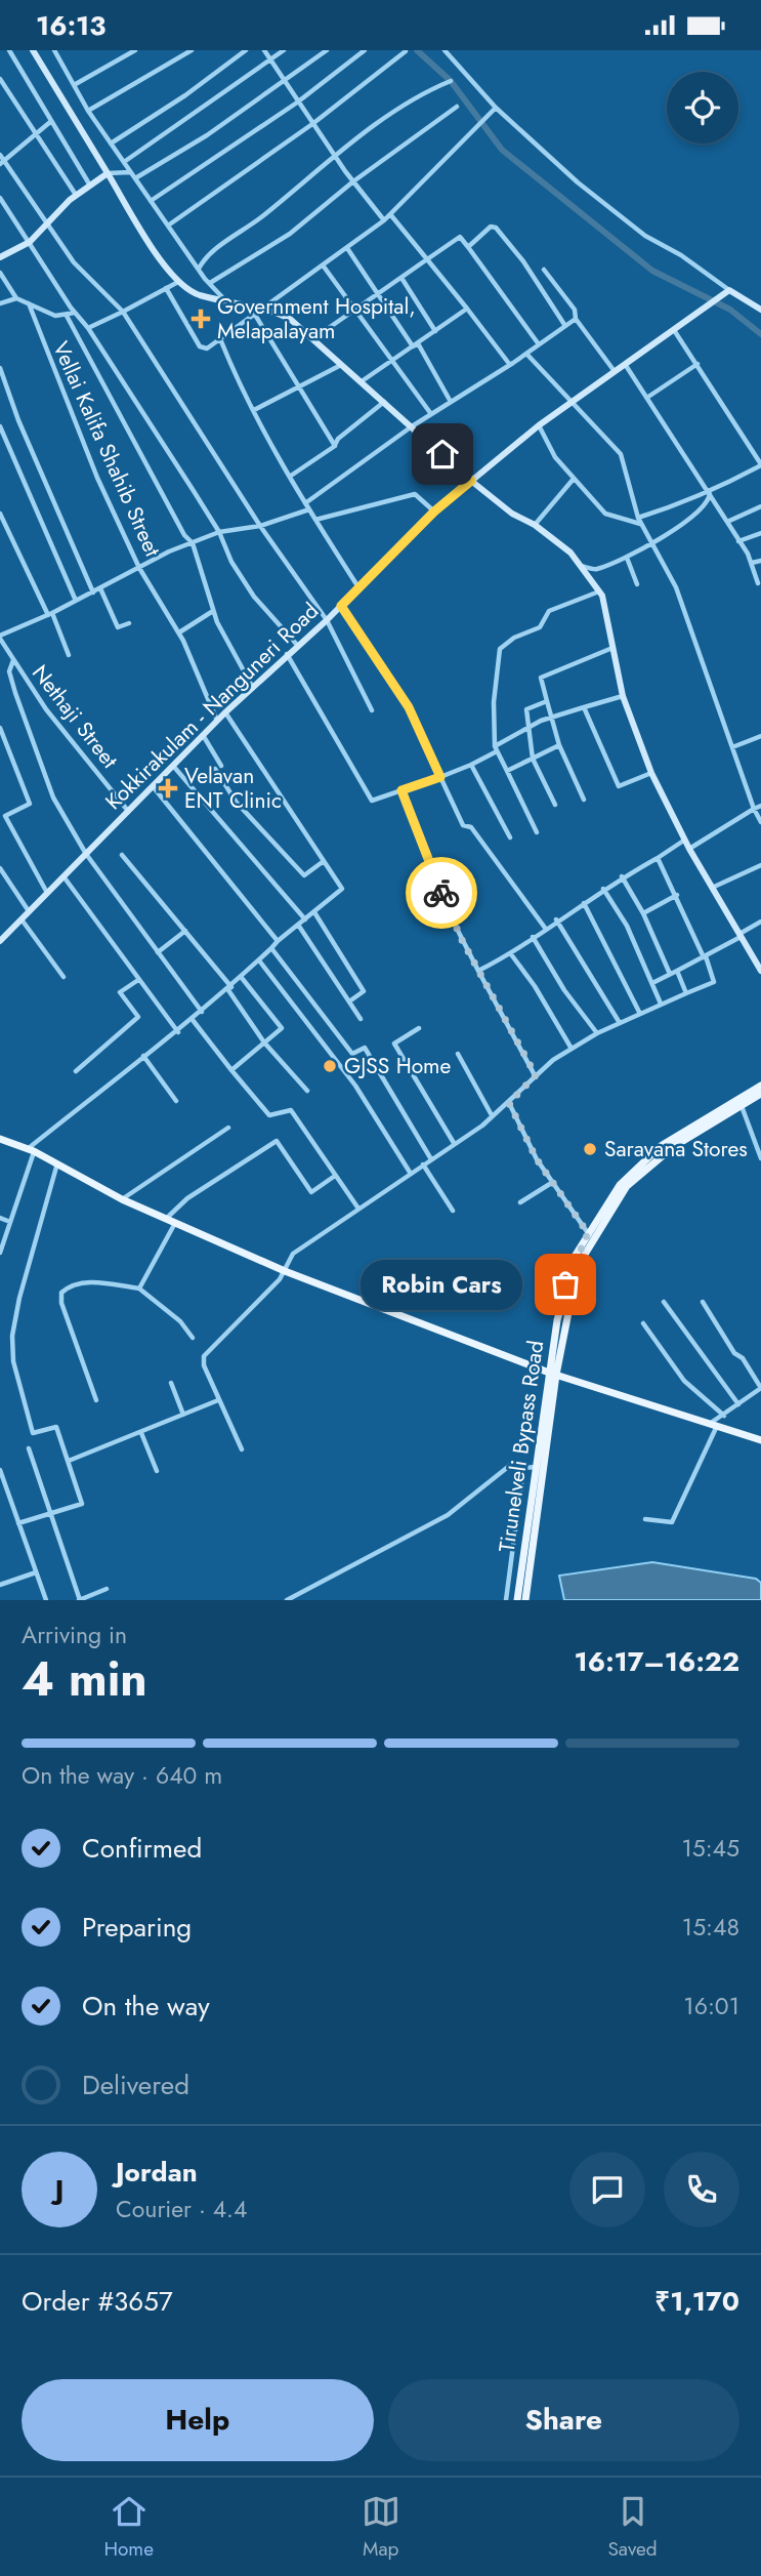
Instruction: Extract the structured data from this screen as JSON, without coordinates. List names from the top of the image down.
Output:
{
  "streets": {
    "main road": ["Kokkirakulam - Nanguneri Road", "Tirunelveli Bypass Road"],
    "street": ["Vellai Kalifa Shahib Street", "Nethaji Street"]
  },
  "crossings": [
    ["Vellai Kalifa Shahib Street", "Kokkirakulam - Nanguneri Road"],
    ["Kokkirakulam - Nanguneri Road", "Nethaji Street"]
  ],
  "places": {
    "health": ["Government Hospital, Melapalayam", "Velavan ENT Clinic"],
    "other": ["GJSS Home", "Saravana Stores", "Robin Cars"]
  },
  "page": {
    "status": "16:13",
    "bubble": "Robin Cars",
    "heading": ["4 min", "Arriving in", "16:17–16:22"],
    "panel": [
      "Jordan",
      "Courier · 4.4",
      "Order #3657",
      "₹1,170"
    ],
    "bar": "On the way · 640 m",
    "list": [
      ["Confirmed", "15:45"],
      ["Preparing", "15:48"],
      ["On the way", "16:01"],
      "Delivered"
    ],
    "round": "J",
    "buttons": ["Help", "Share"],
    "tabs": ["Home", "Map", "Saved"]
  }
}
